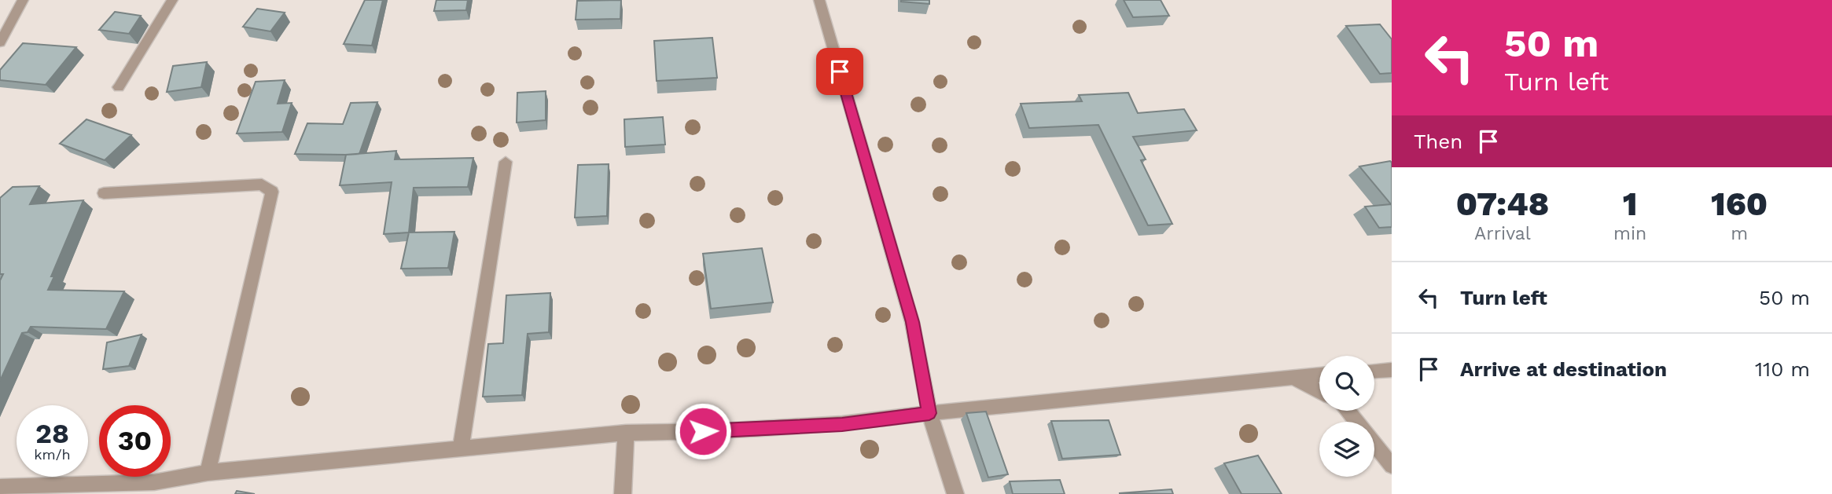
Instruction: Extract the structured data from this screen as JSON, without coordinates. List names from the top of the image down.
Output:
{
  "page": {
    "turn": ["50 m", "Turn left"],
    "then": "Then",
    "eta": [
      "07:48",
      "Arrival",
      "1",
      "min",
      "160",
      "m"
    ],
    "list": [
      {
        "name": "Turn left",
        "value": "50 m"
      },
      {
        "name": "Arrive at destination",
        "value": "110 m"
      }
    ],
    "speed": "28 km/h",
    "limit": "30"
  }
}
